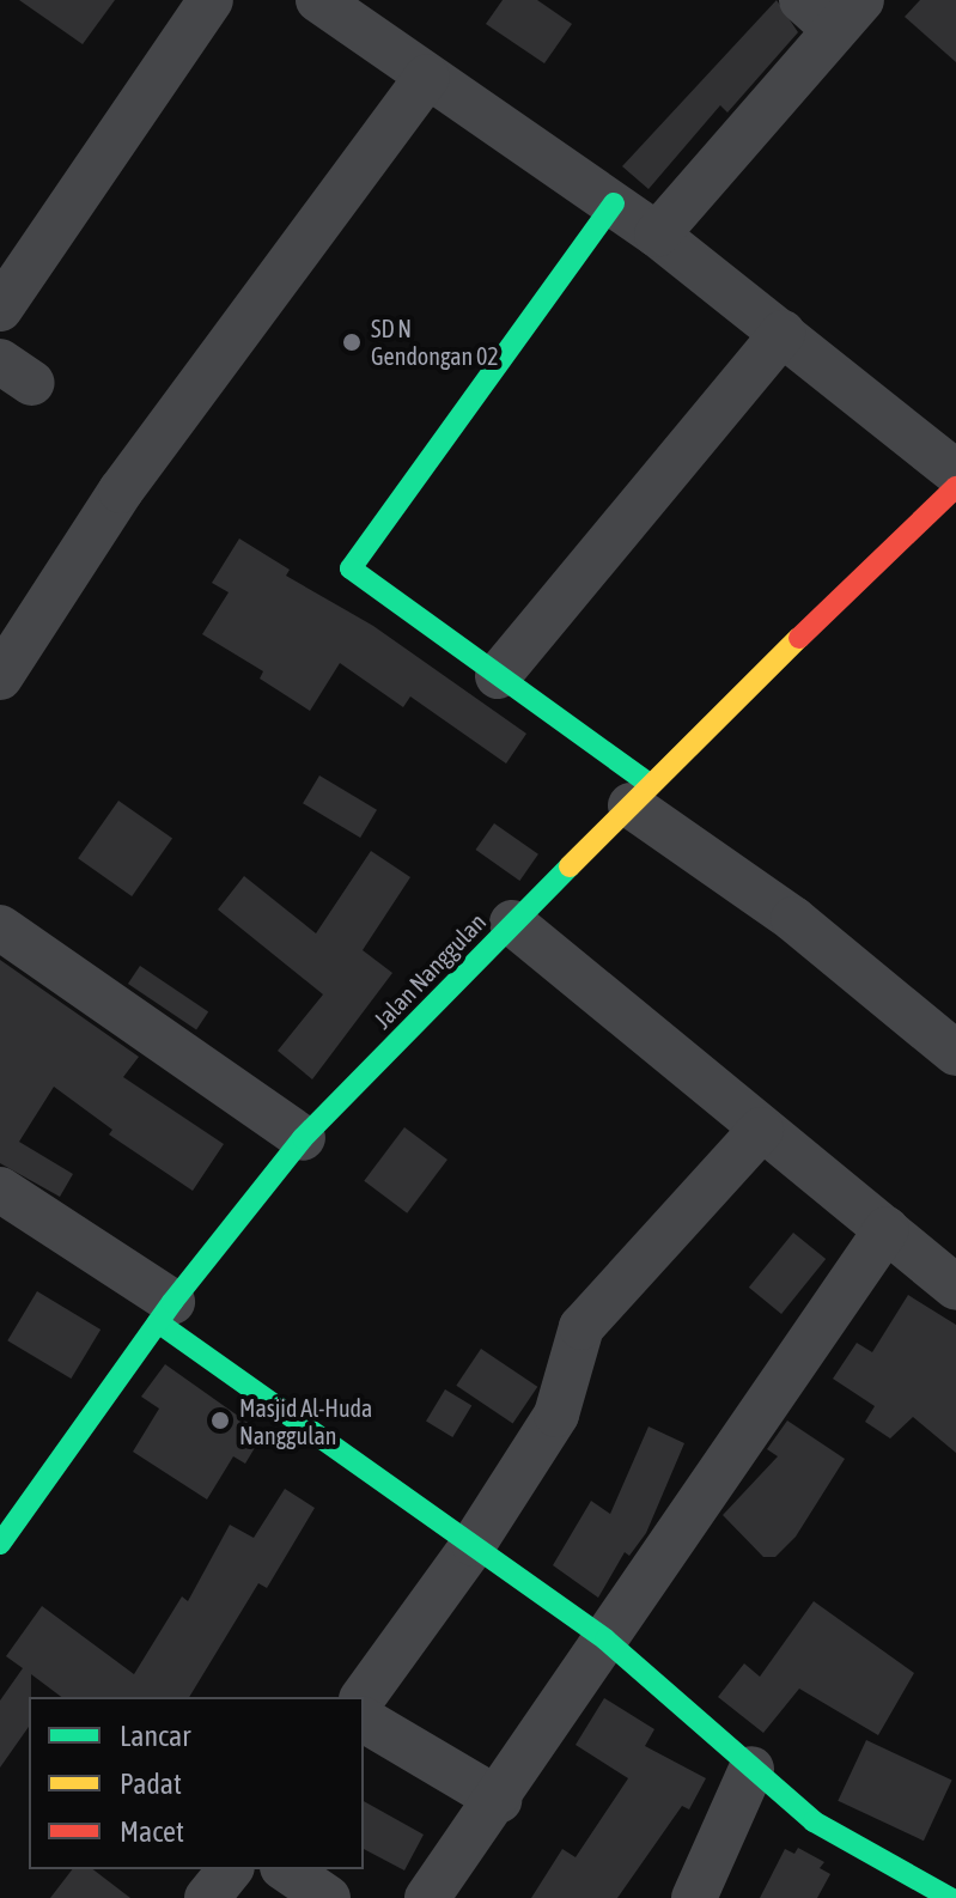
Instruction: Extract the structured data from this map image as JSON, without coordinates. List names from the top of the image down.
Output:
{
  "streets": {
    "street": ["Jalan Nanggulan"]
  },
  "places": ["SD N Gendongan 02", "Masjid Al-Huda Nanggulan"],
  "legend": ["Lancar", "Padat", "Macet"]
}
